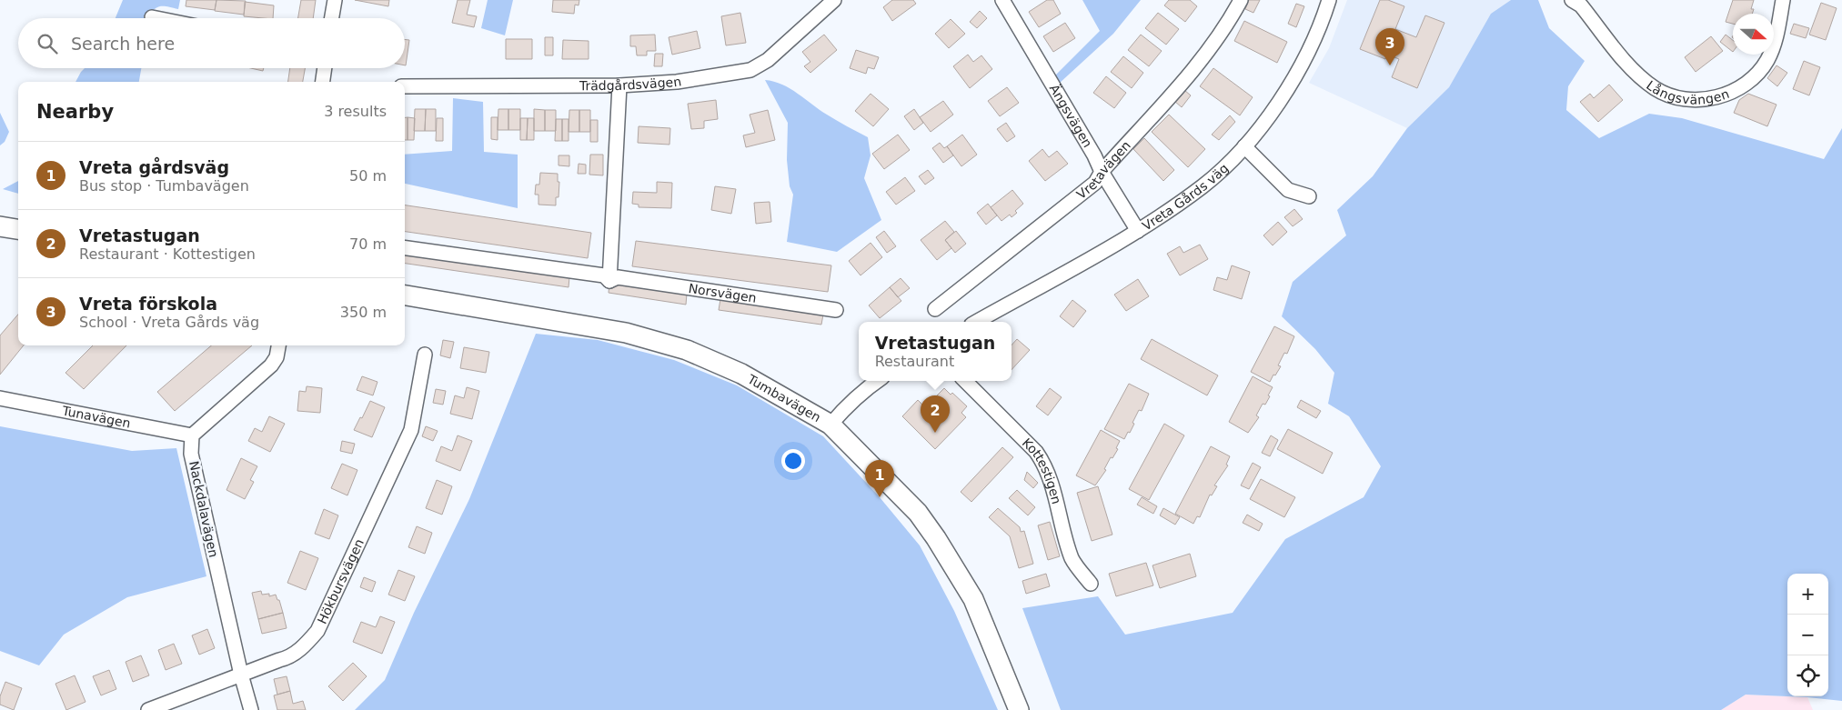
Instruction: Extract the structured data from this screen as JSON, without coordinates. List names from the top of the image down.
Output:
{
  "streets": {
    "main road": ["Tumbavägen"],
    "street": [
      "Trädgårdsvägen",
      "Långsvängen",
      "Ängsvägen",
      "Vretavägen",
      "Vreta Gårds väg",
      "Norsvägen",
      "Tunavägen",
      "Kottestigen",
      "Nackdalavägen",
      "Hökbursvägen"
    ]
  },
  "crossings": [
    ["Ängsvägen", "Vretavägen"],
    ["Ängsvägen", "Vreta Gårds väg"],
    ["Tunavägen", "Nackdalavägen"],
    ["Nackdalavägen", "Hökbursvägen"]
  ],
  "north": "right",
  "page": {
    "search": "Search here",
    "pins": ["3", "2", "1"],
    "heading": ["Nearby", "3 results"],
    "list": [
      {
        "mark": "1",
        "name": "Vreta gårdsväg",
        "note": "Bus stop · Tumbavägen",
        "value": "50 m"
      },
      {
        "mark": "2",
        "name": "Vretastugan",
        "note": "Restaurant · Kottestigen",
        "value": "70 m"
      },
      {
        "mark": "3",
        "name": "Vreta förskola",
        "note": "School · Vreta Gårds väg",
        "value": "350 m"
      }
    ],
    "popup": ["Vretastugan", "Restaurant"],
    "map_buttons": ["+", "−"]
  }
}
